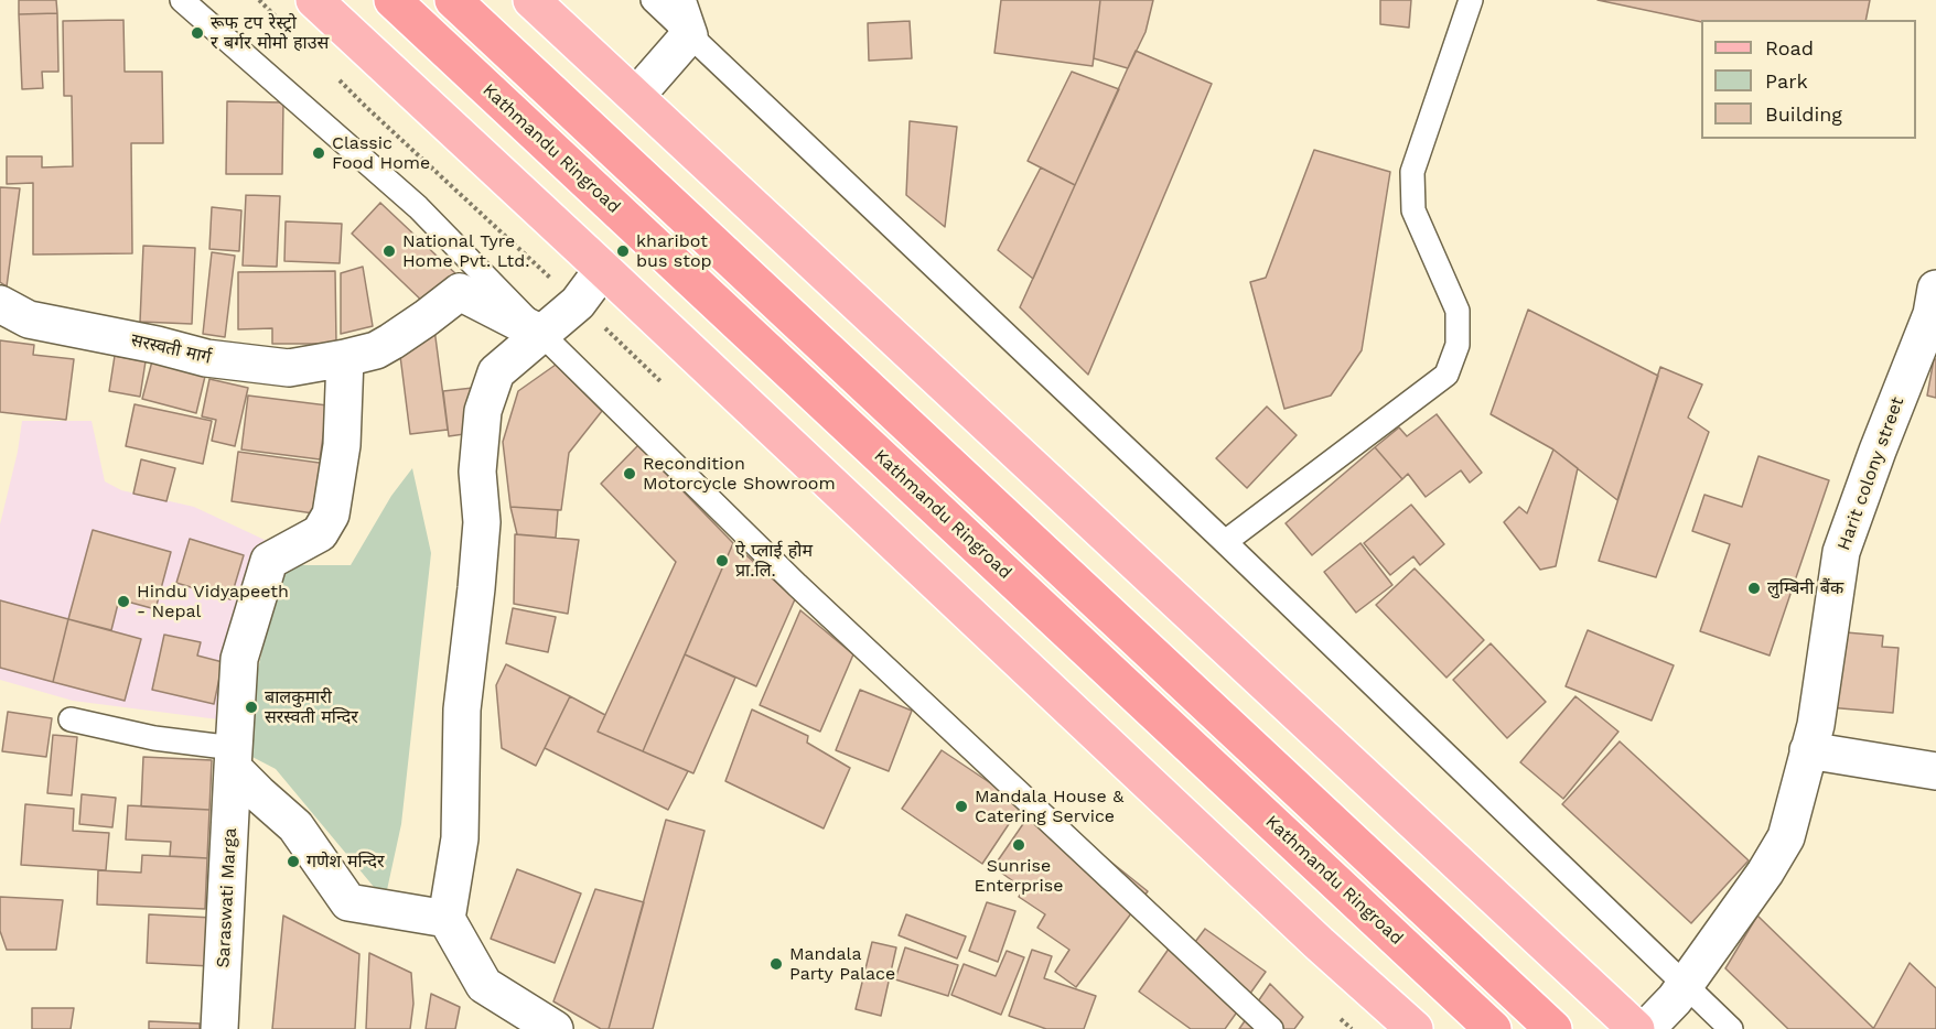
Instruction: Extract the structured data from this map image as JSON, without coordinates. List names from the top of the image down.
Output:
{
  "streets": {
    "highway": ["Kathmandu Ringroad"],
    "street": ["सरस्वती मार्ग", "Harit colony street", "Saraswati Marga"]
  },
  "crossings": [
    ["सरस्वती मार्ग", "Saraswati Marga"]
  ],
  "places": [
    "रूफ टप रेस्ट्रो र बर्गर मोमो हाउस",
    "Classic Food Home",
    "National Tyre Home Pvt. Ltd.",
    "kharibot bus stop",
    "Recondition Motorcycle Showroom",
    "ऐ प्लाई होम प्रा.लि.",
    "लुम्बिनी बैंक",
    "Hindu Vidyapeeth - Nepal",
    "बालकुमारी सरस्वती मन्दिर",
    "Mandala House & Catering Service",
    "Sunrise Enterprise",
    "गणेश मन्दिर",
    "Mandala Party Palace"
  ],
  "legend": ["Road", "Park", "Building"]
}
